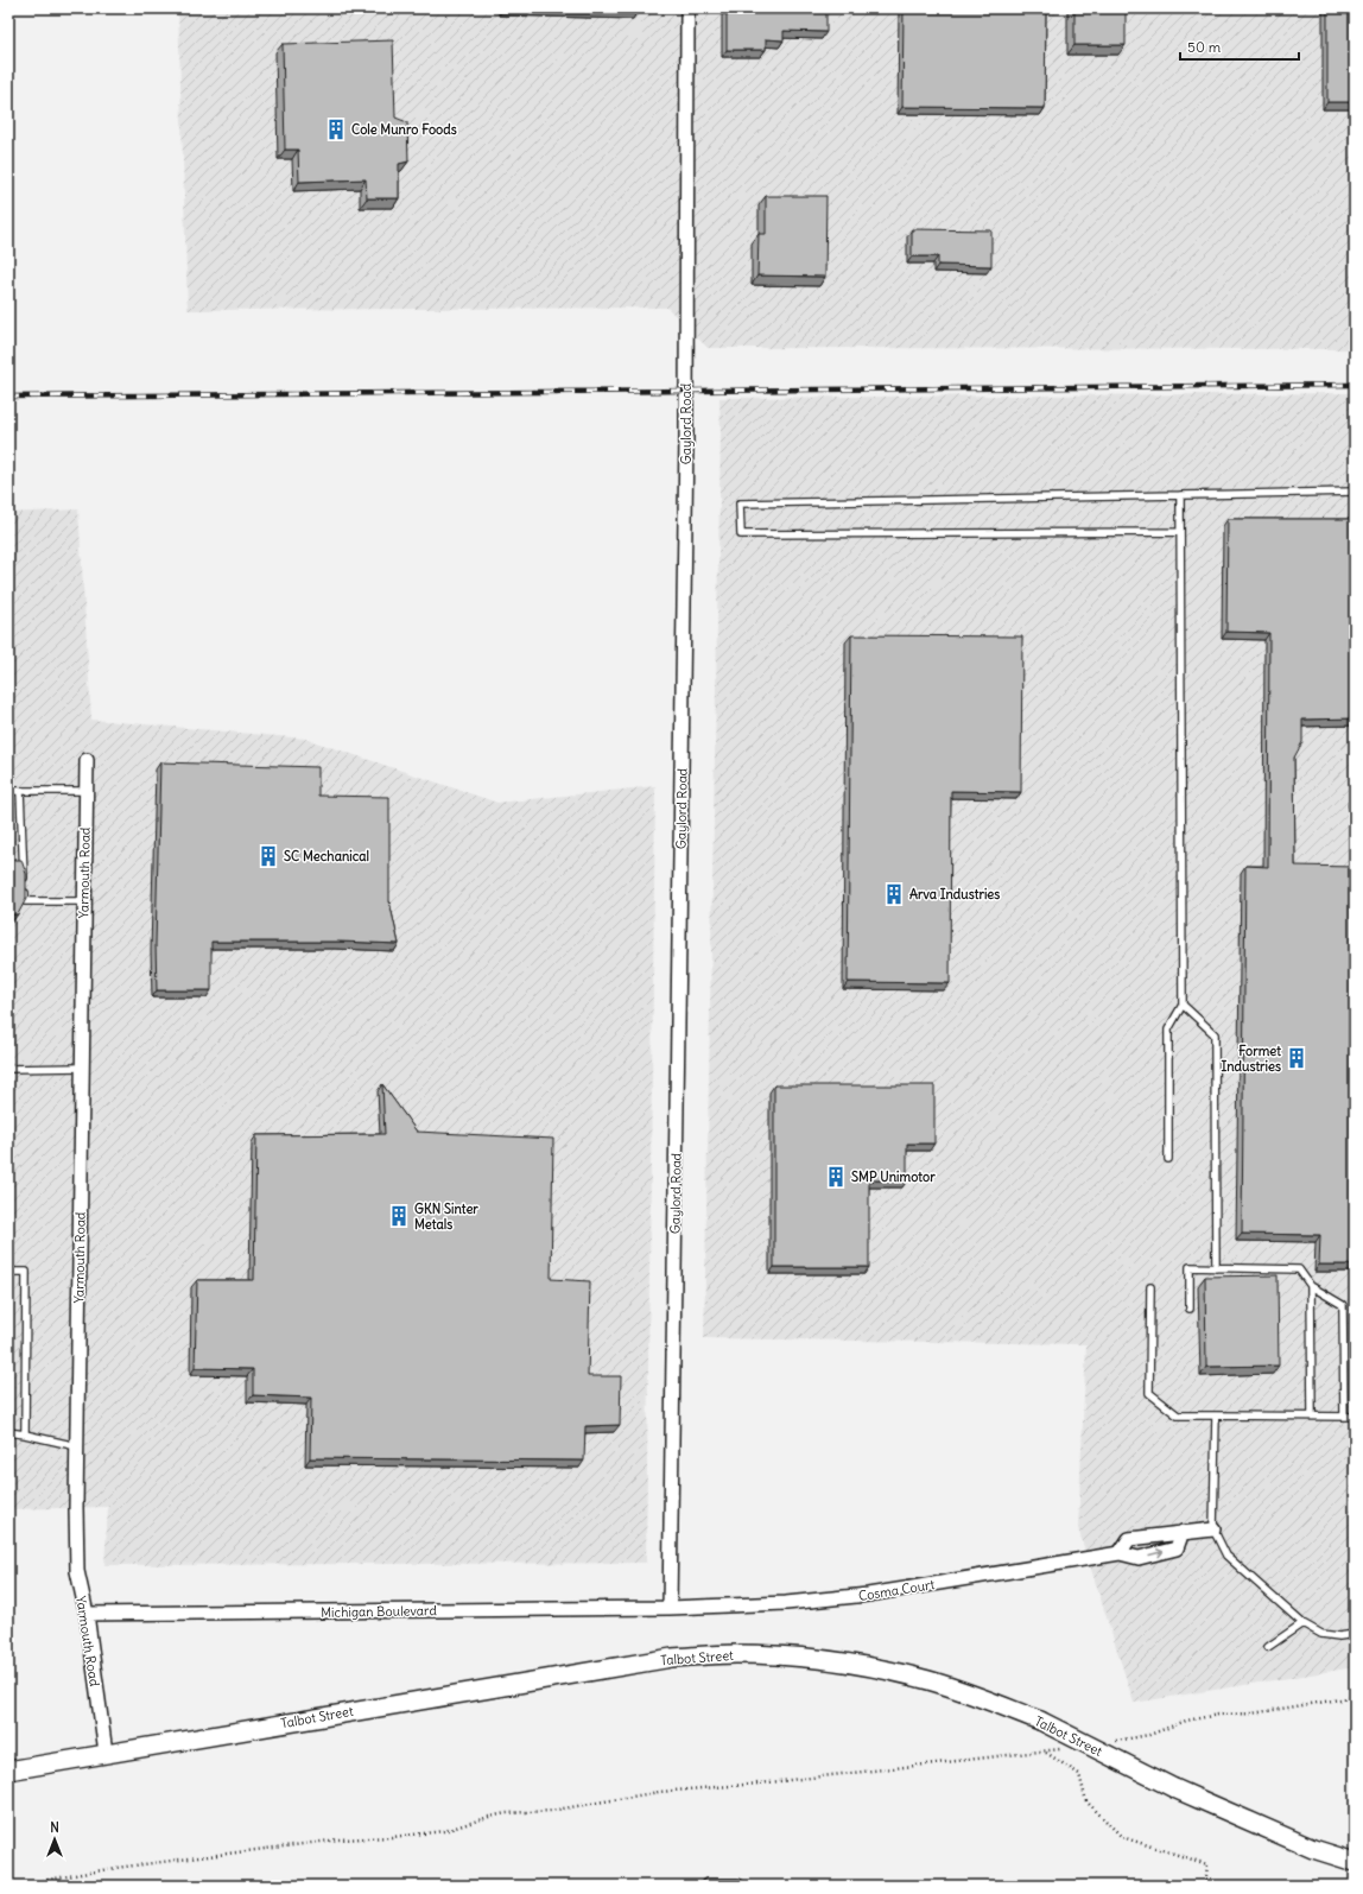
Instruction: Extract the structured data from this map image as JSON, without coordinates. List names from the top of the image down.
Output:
{
  "streets": {
    "main road": ["Talbot Street"],
    "street": [
      "Gaylord Road",
      "Yarmouth Road",
      "Cosma Court",
      "Michigan Boulevard"
    ]
  },
  "crossings": [
    ["Gaylord Road", "Cosma Court"],
    ["Gaylord Road", "Michigan Boulevard"],
    ["Yarmouth Road", "Michigan Boulevard"],
    ["Yarmouth Road", "Talbot Street"],
    ["Cosma Court", "Michigan Boulevard"]
  ],
  "places": {
    "building": [
      "Cole Munro Foods",
      "SC Mechanical",
      "Arva Industries",
      "Formet Industries",
      "SMP Unimotor",
      "GKN Sinter Metals"
    ]
  },
  "scale_bar": "50 m",
  "north": "top"
}
